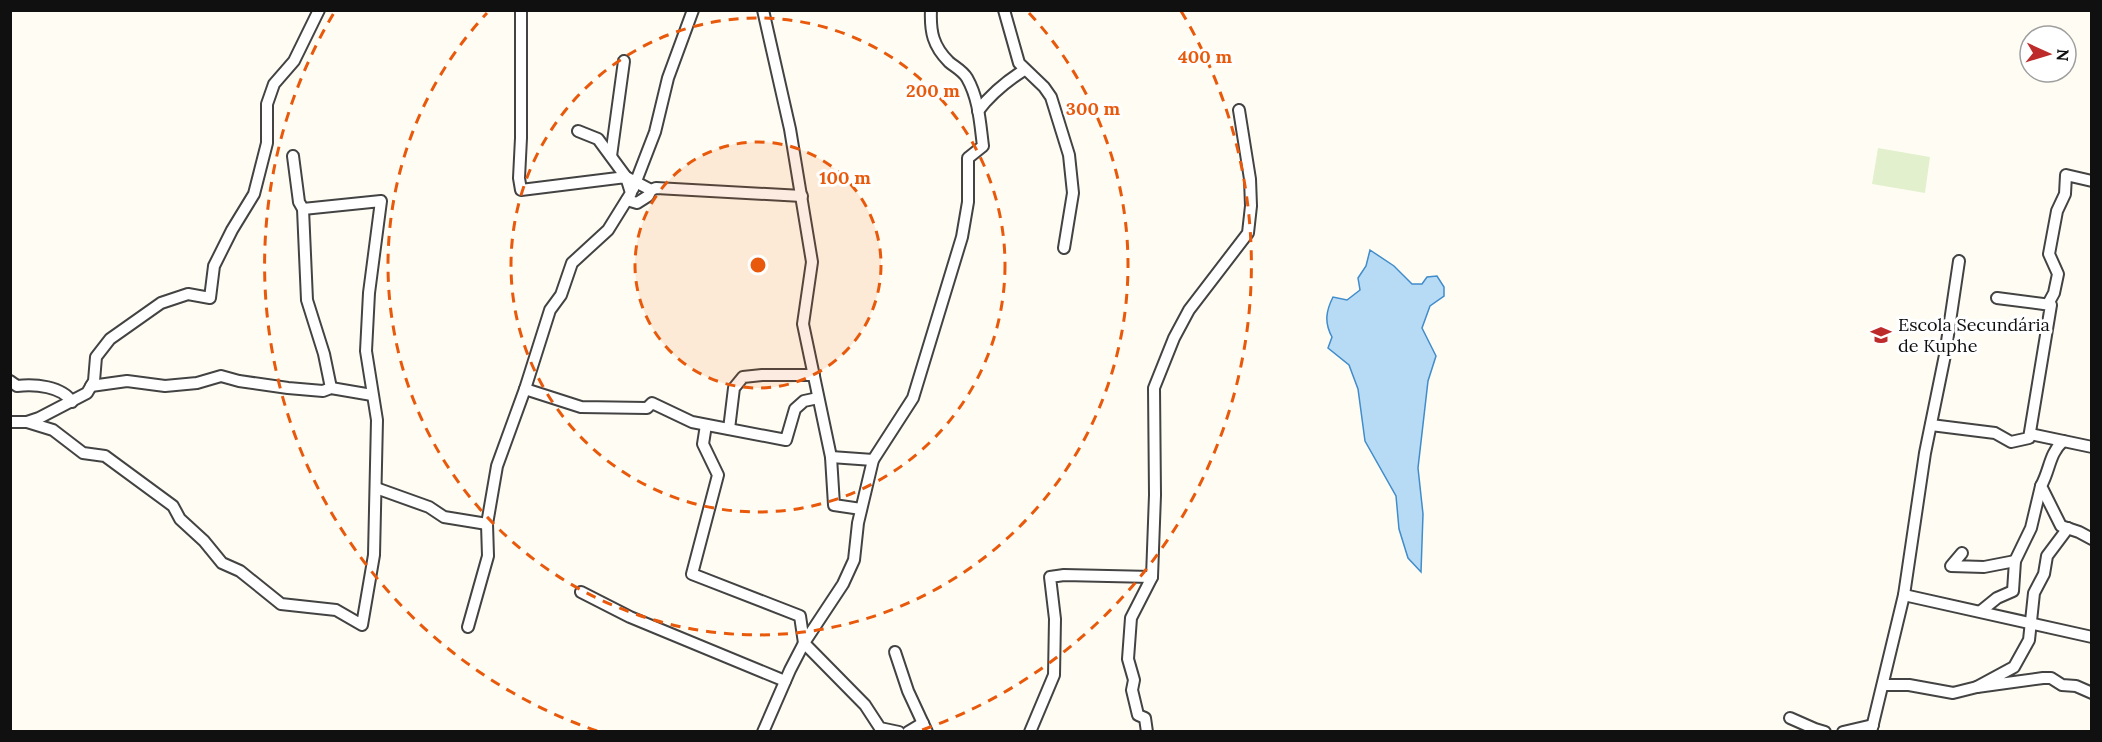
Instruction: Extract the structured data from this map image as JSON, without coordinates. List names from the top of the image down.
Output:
{
  "places": {
    "school or university": ["Escola Secundária de Kuphe"]
  },
  "north": "right",
  "rings": [
    "400 m",
    "200 m",
    "300 m",
    "100 m"
  ]
}
